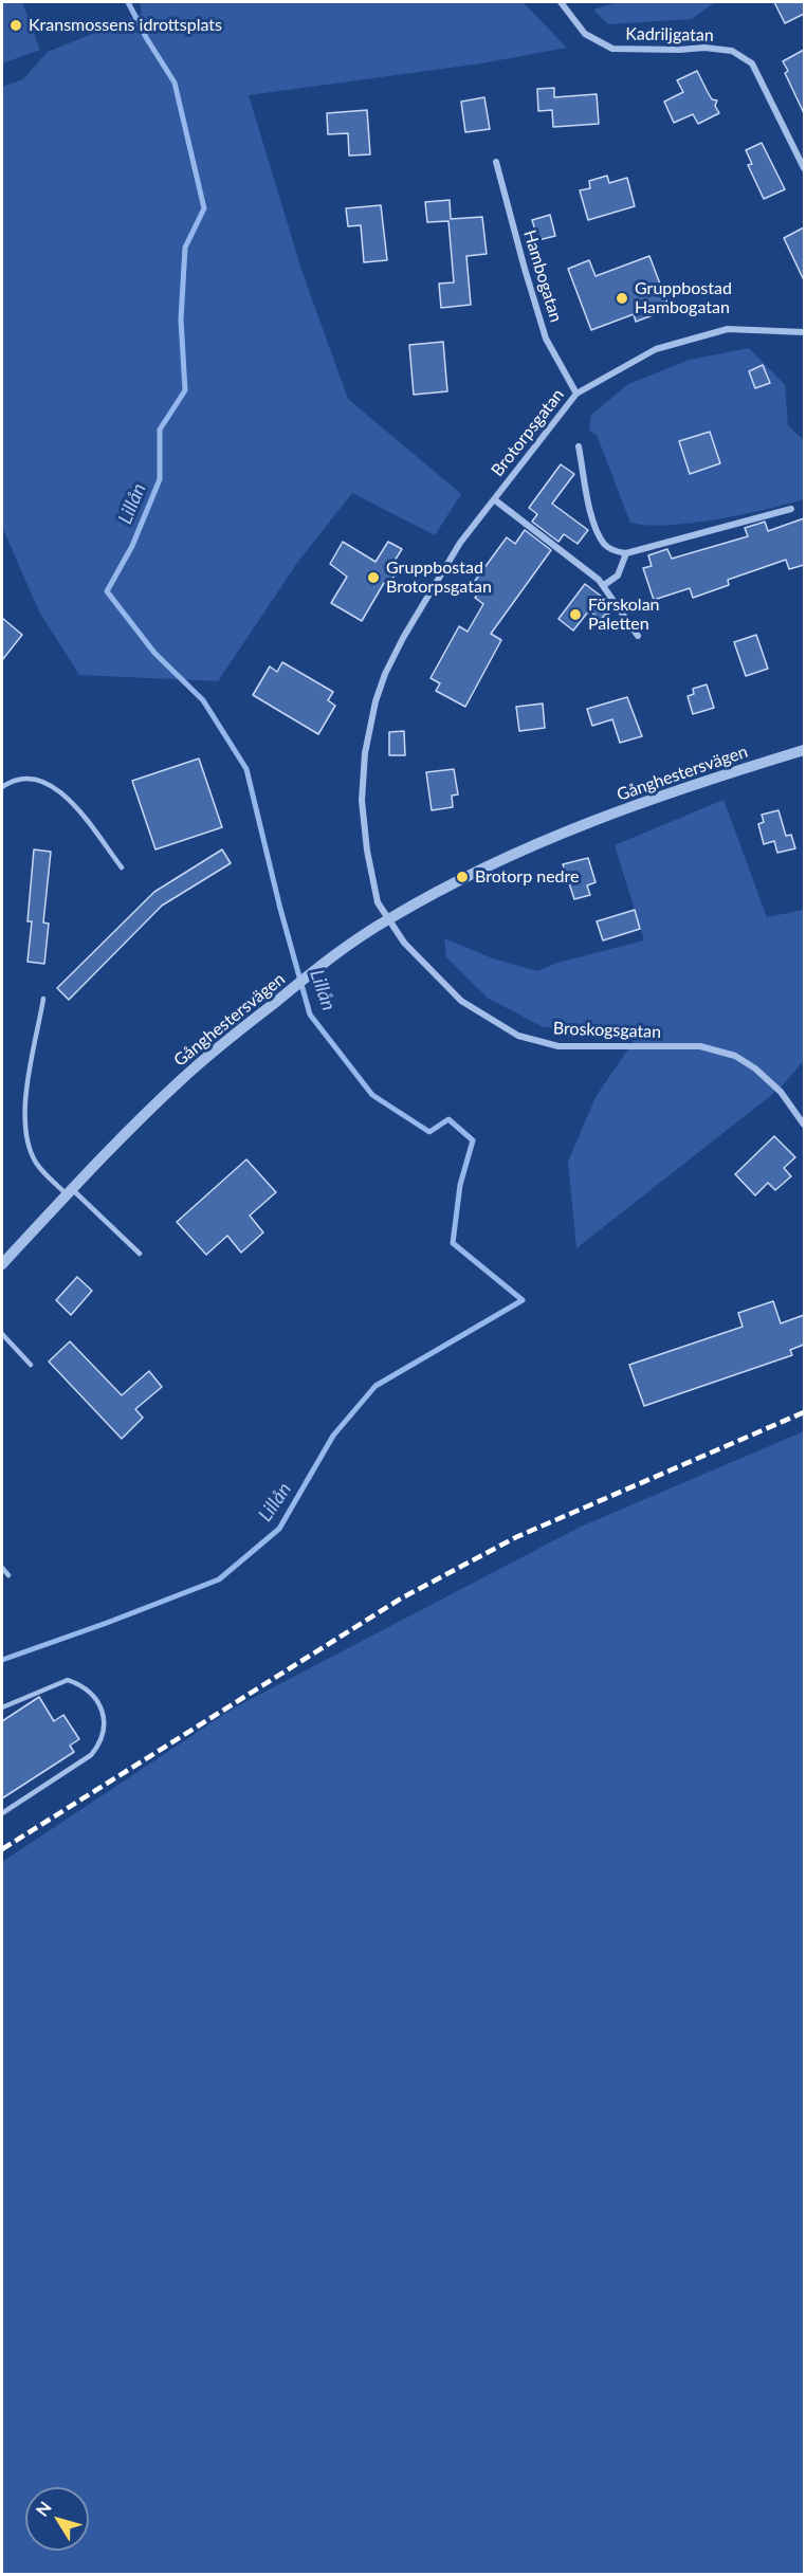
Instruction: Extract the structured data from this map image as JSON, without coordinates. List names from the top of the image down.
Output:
{
  "streets": {
    "street": [
      "Kadriljgatan",
      "Hambogatan",
      "Brotorpsgatan",
      "Gånghestersvägen",
      "Broskogsgatan"
    ]
  },
  "crossings": [
    ["Hambogatan", "Brotorpsgatan"],
    ["Brotorpsgatan", "Gånghestersvägen"],
    ["Brotorpsgatan", "Broskogsgatan"],
    ["Gånghestersvägen", "Broskogsgatan"]
  ],
  "water": ["Lillån"],
  "places": [
    "Kransmossens idrottsplats",
    "Gruppbostad Hambogatan",
    "Gruppbostad Brotorpsgatan",
    "Förskolan Paletten",
    "Brotorp nedre"
  ],
  "north": "top left"
}
